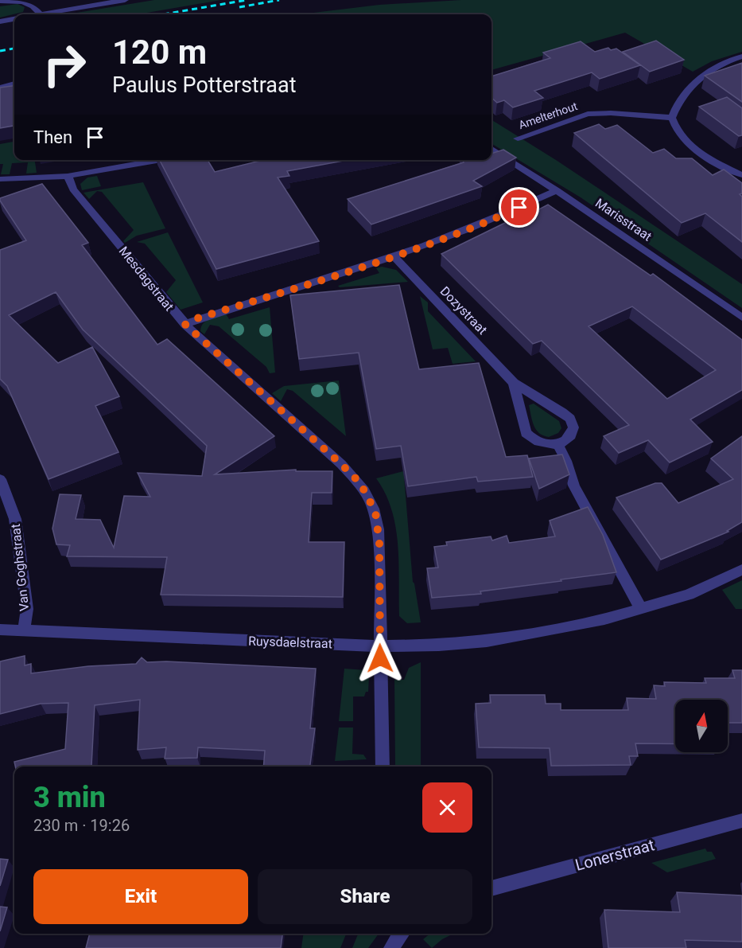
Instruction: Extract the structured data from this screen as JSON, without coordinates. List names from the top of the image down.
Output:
{
  "streets": {
    "street": [
      "Amelterhout",
      "Marisstraat",
      "Mesdagstraat",
      "Dozystraat",
      "Van Goghstraat",
      "Ruysdaelstraat",
      "Lonerstraat"
    ]
  },
  "crossings": [
    ["Mesdagstraat", "Ruysdaelstraat"],
    ["Van Goghstraat", "Ruysdaelstraat"]
  ],
  "north": "top",
  "page": {
    "turn": ["120 m", "Paulus Potterstraat"],
    "then": "Then",
    "heading": ["3 min", "230 m · 19:26"],
    "buttons": ["Exit", "Share"]
  }
}
